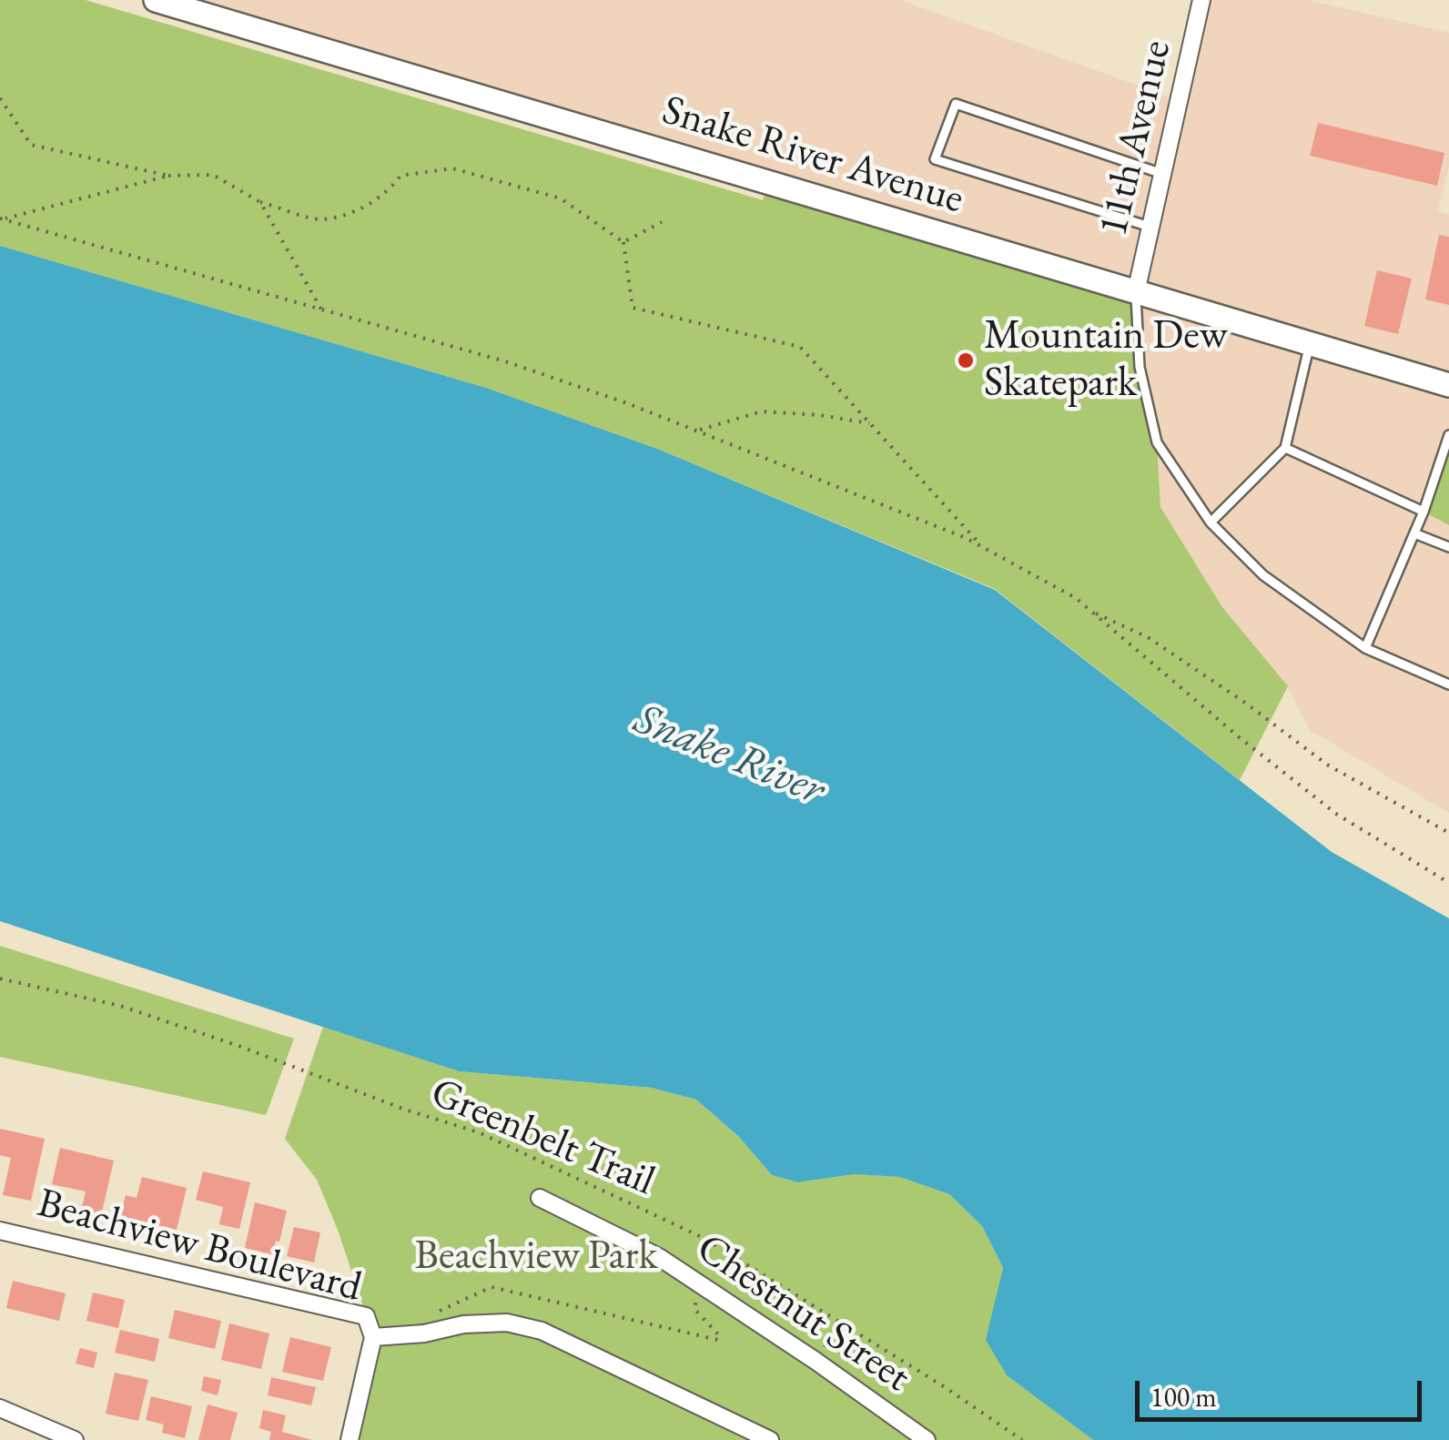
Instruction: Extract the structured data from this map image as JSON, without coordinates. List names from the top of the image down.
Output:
{
  "streets": {
    "main road": ["Snake River Avenue"],
    "street": ["11th Avenue", "Beachview Boulevard", "Chestnut Street"],
    "path": ["Greenbelt Trail"]
  },
  "crossings": [
    ["11th Avenue", "Snake River Avenue"]
  ],
  "water": ["Snake River"],
  "parks": ["Beachview Park"],
  "places": ["Mountain Dew Skatepark"],
  "scale_bar": "100 m"
}
